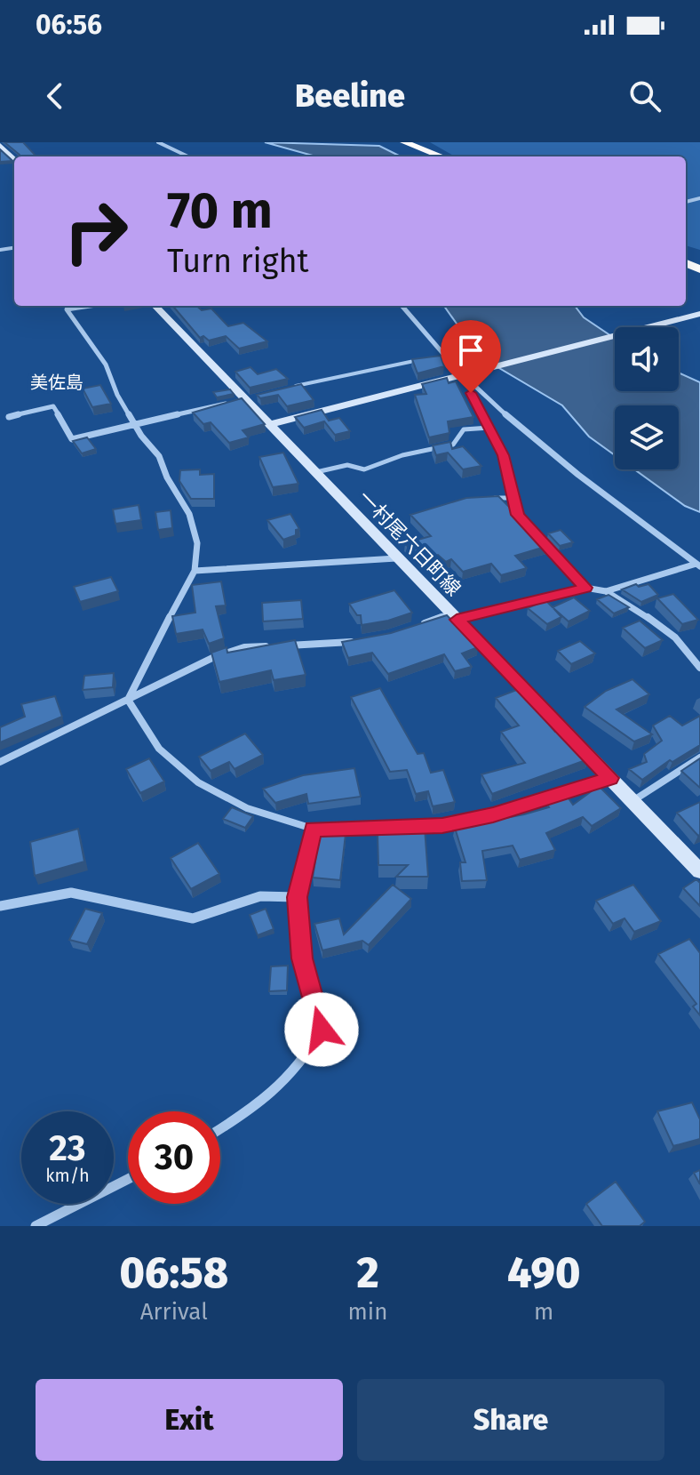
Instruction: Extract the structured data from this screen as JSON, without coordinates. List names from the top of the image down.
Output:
{
  "streets": {
    "main road": ["一村尾六日町線"]
  },
  "districts": ["美佐島"],
  "page": {
    "status": "06:56",
    "header": "Beeline",
    "turn": ["70 m", "Turn right"],
    "speed": "23 km/h",
    "limit": "30",
    "eta": [
      "06:58",
      "Arrival",
      "2",
      "min",
      "490",
      "m"
    ],
    "buttons": ["Exit", "Share"]
  }
}
